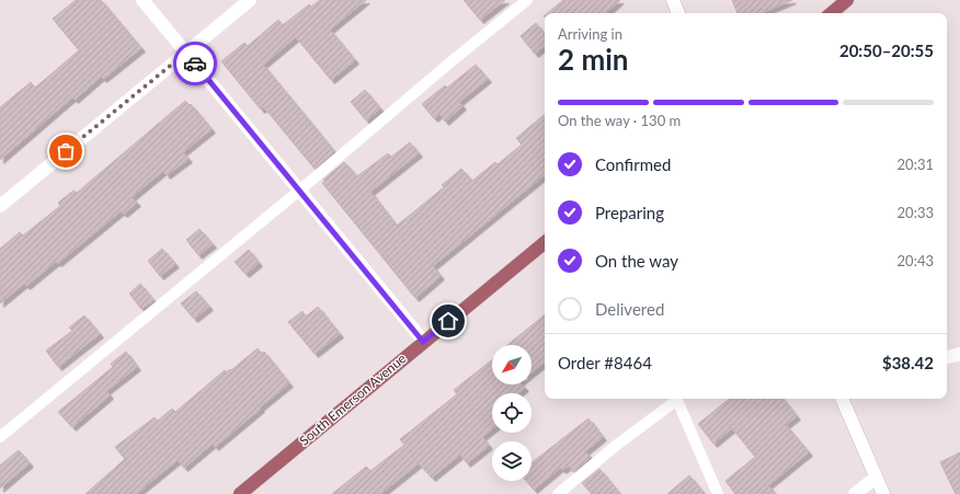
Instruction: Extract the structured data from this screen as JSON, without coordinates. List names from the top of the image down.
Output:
{
  "streets": {
    "main road": ["South Emerson Avenue"]
  },
  "north": "bottom left",
  "page": {
    "heading": ["2 min", "Arriving in", "20:50–20:55"],
    "panel": ["Order #8464", "$38.42"],
    "bar": "On the way · 130 m",
    "list": [
      ["Confirmed", "20:31"],
      ["Preparing", "20:33"],
      ["On the way", "20:43"],
      "Delivered"
    ]
  }
}
